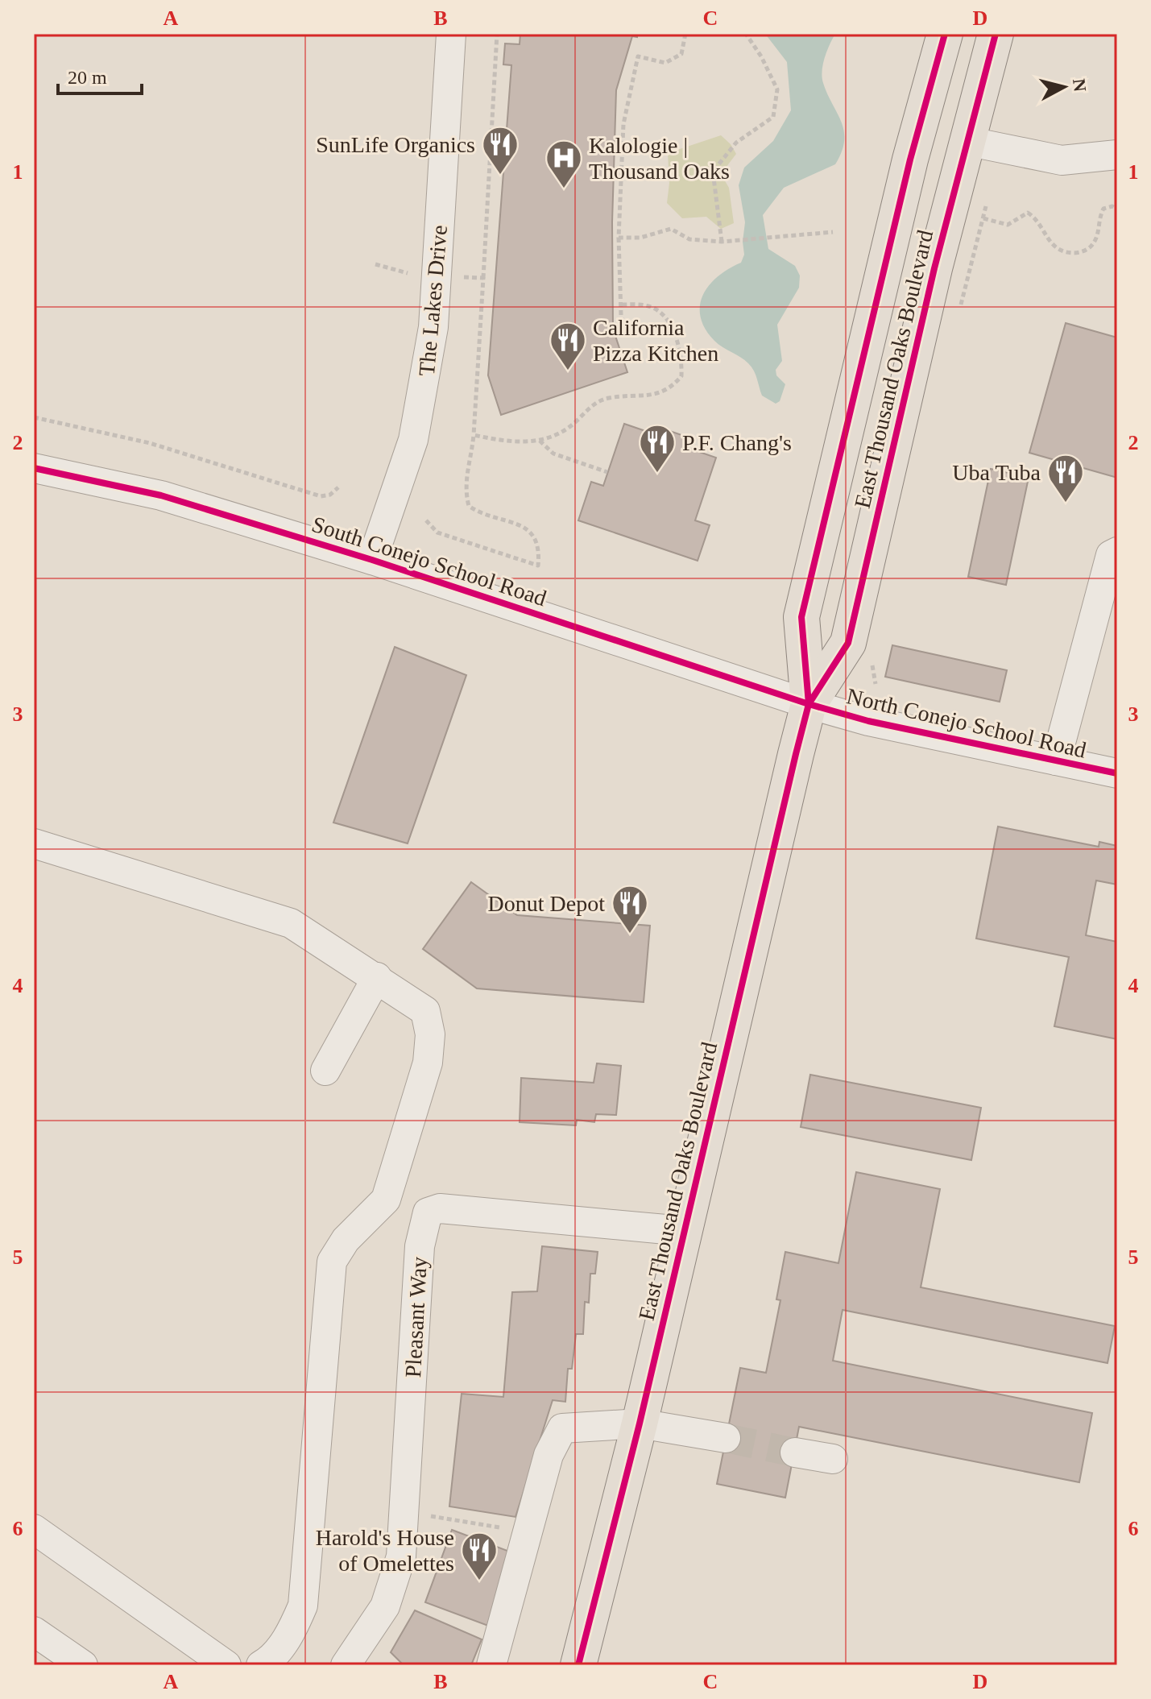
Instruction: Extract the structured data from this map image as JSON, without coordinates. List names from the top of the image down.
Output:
{
  "streets": {
    "main road": ["East Thousand Oaks Boulevard"],
    "street": [
      "The Lakes Drive",
      "South Conejo School Road",
      "North Conejo School Road",
      "Pleasant Way"
    ]
  },
  "crossings": [
    ["The Lakes Drive", "South Conejo School Road"],
    ["East Thousand Oaks Boulevard", "South Conejo School Road"],
    ["East Thousand Oaks Boulevard", "North Conejo School Road"],
    ["South Conejo School Road", "North Conejo School Road"]
  ],
  "places": {
    "restaurant": [
      "SunLife Organics",
      "California Pizza Kitchen",
      "P.F. Chang's",
      "Uba Tuba",
      "Donut Depot",
      "Harold's House of Omelettes"
    ],
    "hospital": ["Kalologie | Thousand Oaks"]
  },
  "scale_bar": "20 m",
  "north": "right",
  "grid": {
    "columns": [
      "A",
      "B",
      "C",
      "D"
    ],
    "rows": [
      "1",
      "2",
      "3",
      "4",
      "5",
      "6"
    ]
  }
}
